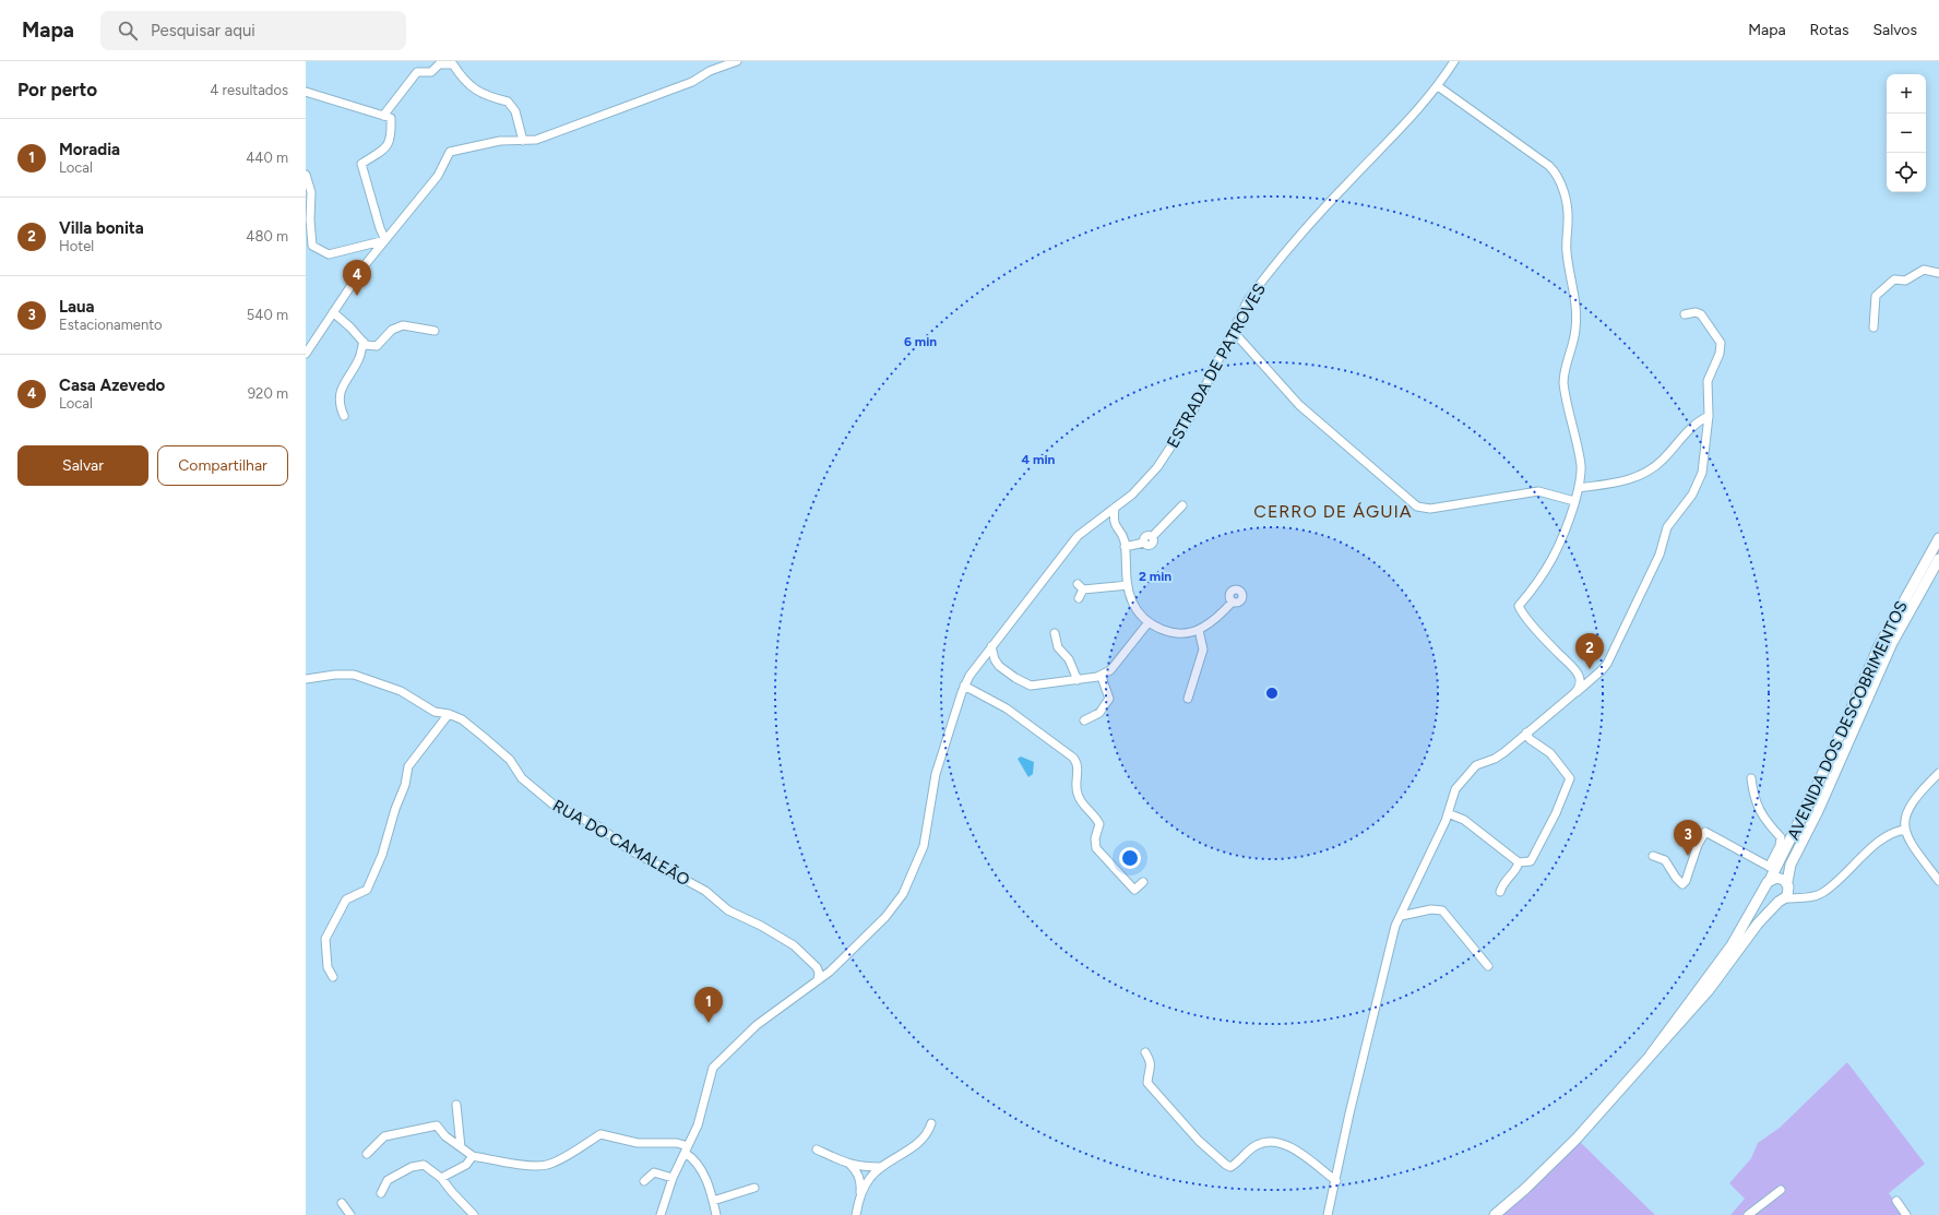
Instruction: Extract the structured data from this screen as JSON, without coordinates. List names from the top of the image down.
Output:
{
  "streets": {
    "main road": ["AVENIDA DOS DESCOBRIMENTOS"],
    "street": ["ESTRADA DE PATROVES", "RUA DO CAMALEÃO"]
  },
  "districts": ["CERRO DE ÁGUIA"],
  "page": {
    "header": "Mapa",
    "search": "Pesquisar aqui",
    "nav": ["Mapa", "Rotas", "Salvos"],
    "heading": ["Por perto", "4 resultados"],
    "map_buttons": ["+", "−"],
    "list": [
      {
        "mark": "1",
        "name": "Moradia",
        "note": "Local",
        "value": "440 m"
      },
      {
        "mark": "2",
        "name": "Villa bonita",
        "note": "Hotel",
        "value": "480 m"
      },
      {
        "mark": "3",
        "name": "Laua",
        "note": "Estacionamento",
        "value": "540 m"
      },
      {
        "mark": "4",
        "name": "Casa Azevedo",
        "note": "Local",
        "value": "920 m"
      }
    ],
    "pins": [
      "4",
      "2",
      "3",
      "1"
    ],
    "buttons": ["Salvar", "Compartilhar"]
  },
  "rings": ["6 min", "4 min", "2 min"]
}
